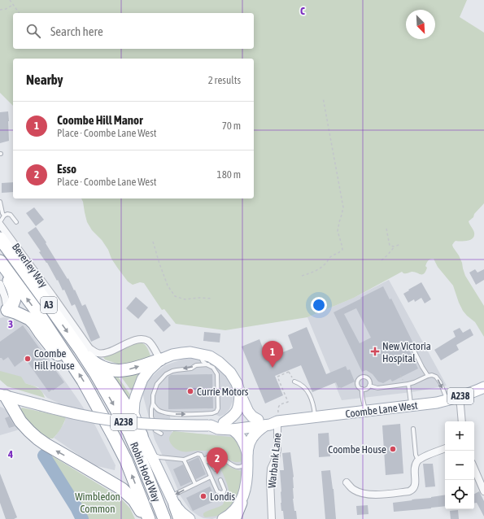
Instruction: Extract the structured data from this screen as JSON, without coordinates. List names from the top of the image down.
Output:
{
  "streets": {
    "highway": ["Beverley Way", "A3", "Robin Hood Way"],
    "main road": ["A238", "Coombe Lane West"],
    "street": ["Warbank Lane"]
  },
  "crossings": [
    ["Beverley Way", "Robin Hood Way"],
    ["A238", "Coombe Lane West"],
    ["Coombe Lane West", "Warbank Lane"]
  ],
  "parks": ["Wimbledon Common"],
  "places": {
    "health": ["New Victoria Hospital"],
    "other": [
      "Coombe Hill House",
      "Currie Motors",
      "Coombe House",
      "Londis"
    ]
  },
  "north": "bottom right",
  "page": {
    "search": "Search here",
    "heading": ["Nearby", "2 results"],
    "list": [
      {
        "mark": "1",
        "name": "Coombe Hill Manor",
        "note": "Place · Coombe Lane West",
        "value": "70 m"
      },
      {
        "mark": "2",
        "name": "Esso",
        "note": "Place · Coombe Lane West",
        "value": "180 m"
      }
    ],
    "pins": ["1", "2"],
    "map_buttons": ["+", "−"]
  },
  "grid": {
    "columns": ["C"],
    "rows": ["3", "4"]
  }
}
